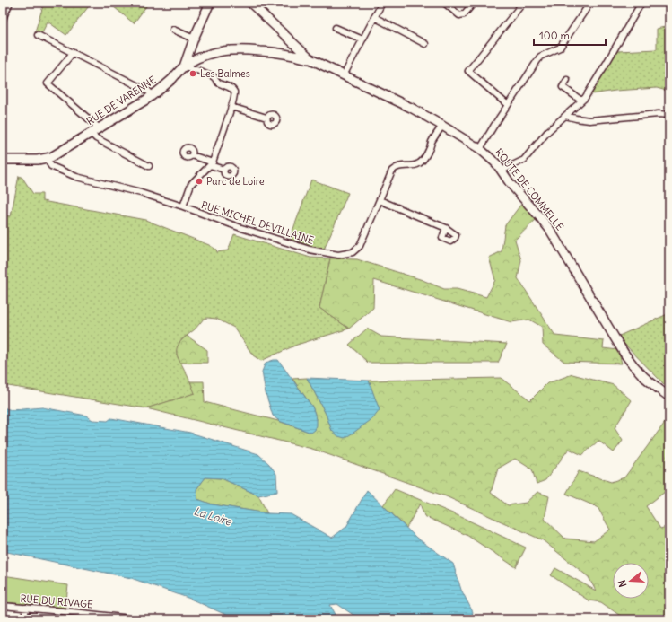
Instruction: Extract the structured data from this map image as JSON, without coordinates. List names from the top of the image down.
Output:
{
  "streets": {
    "street": [
      "RUE DE VARENNE",
      "ROUTE DE COMMELLE",
      "RUE MICHEL DEVILLAINE",
      "RUE DU RIVAGE"
    ]
  },
  "crossings": [
    ["RUE DE VARENNE", "ROUTE DE COMMELLE"],
    ["RUE DE VARENNE", "RUE MICHEL DEVILLAINE"],
    ["ROUTE DE COMMELLE", "RUE MICHEL DEVILLAINE"]
  ],
  "water": ["La Loire"],
  "places": ["Les Balmes", "Parc de Loire"],
  "scale_bar": "100 m",
  "north": "left"
}
